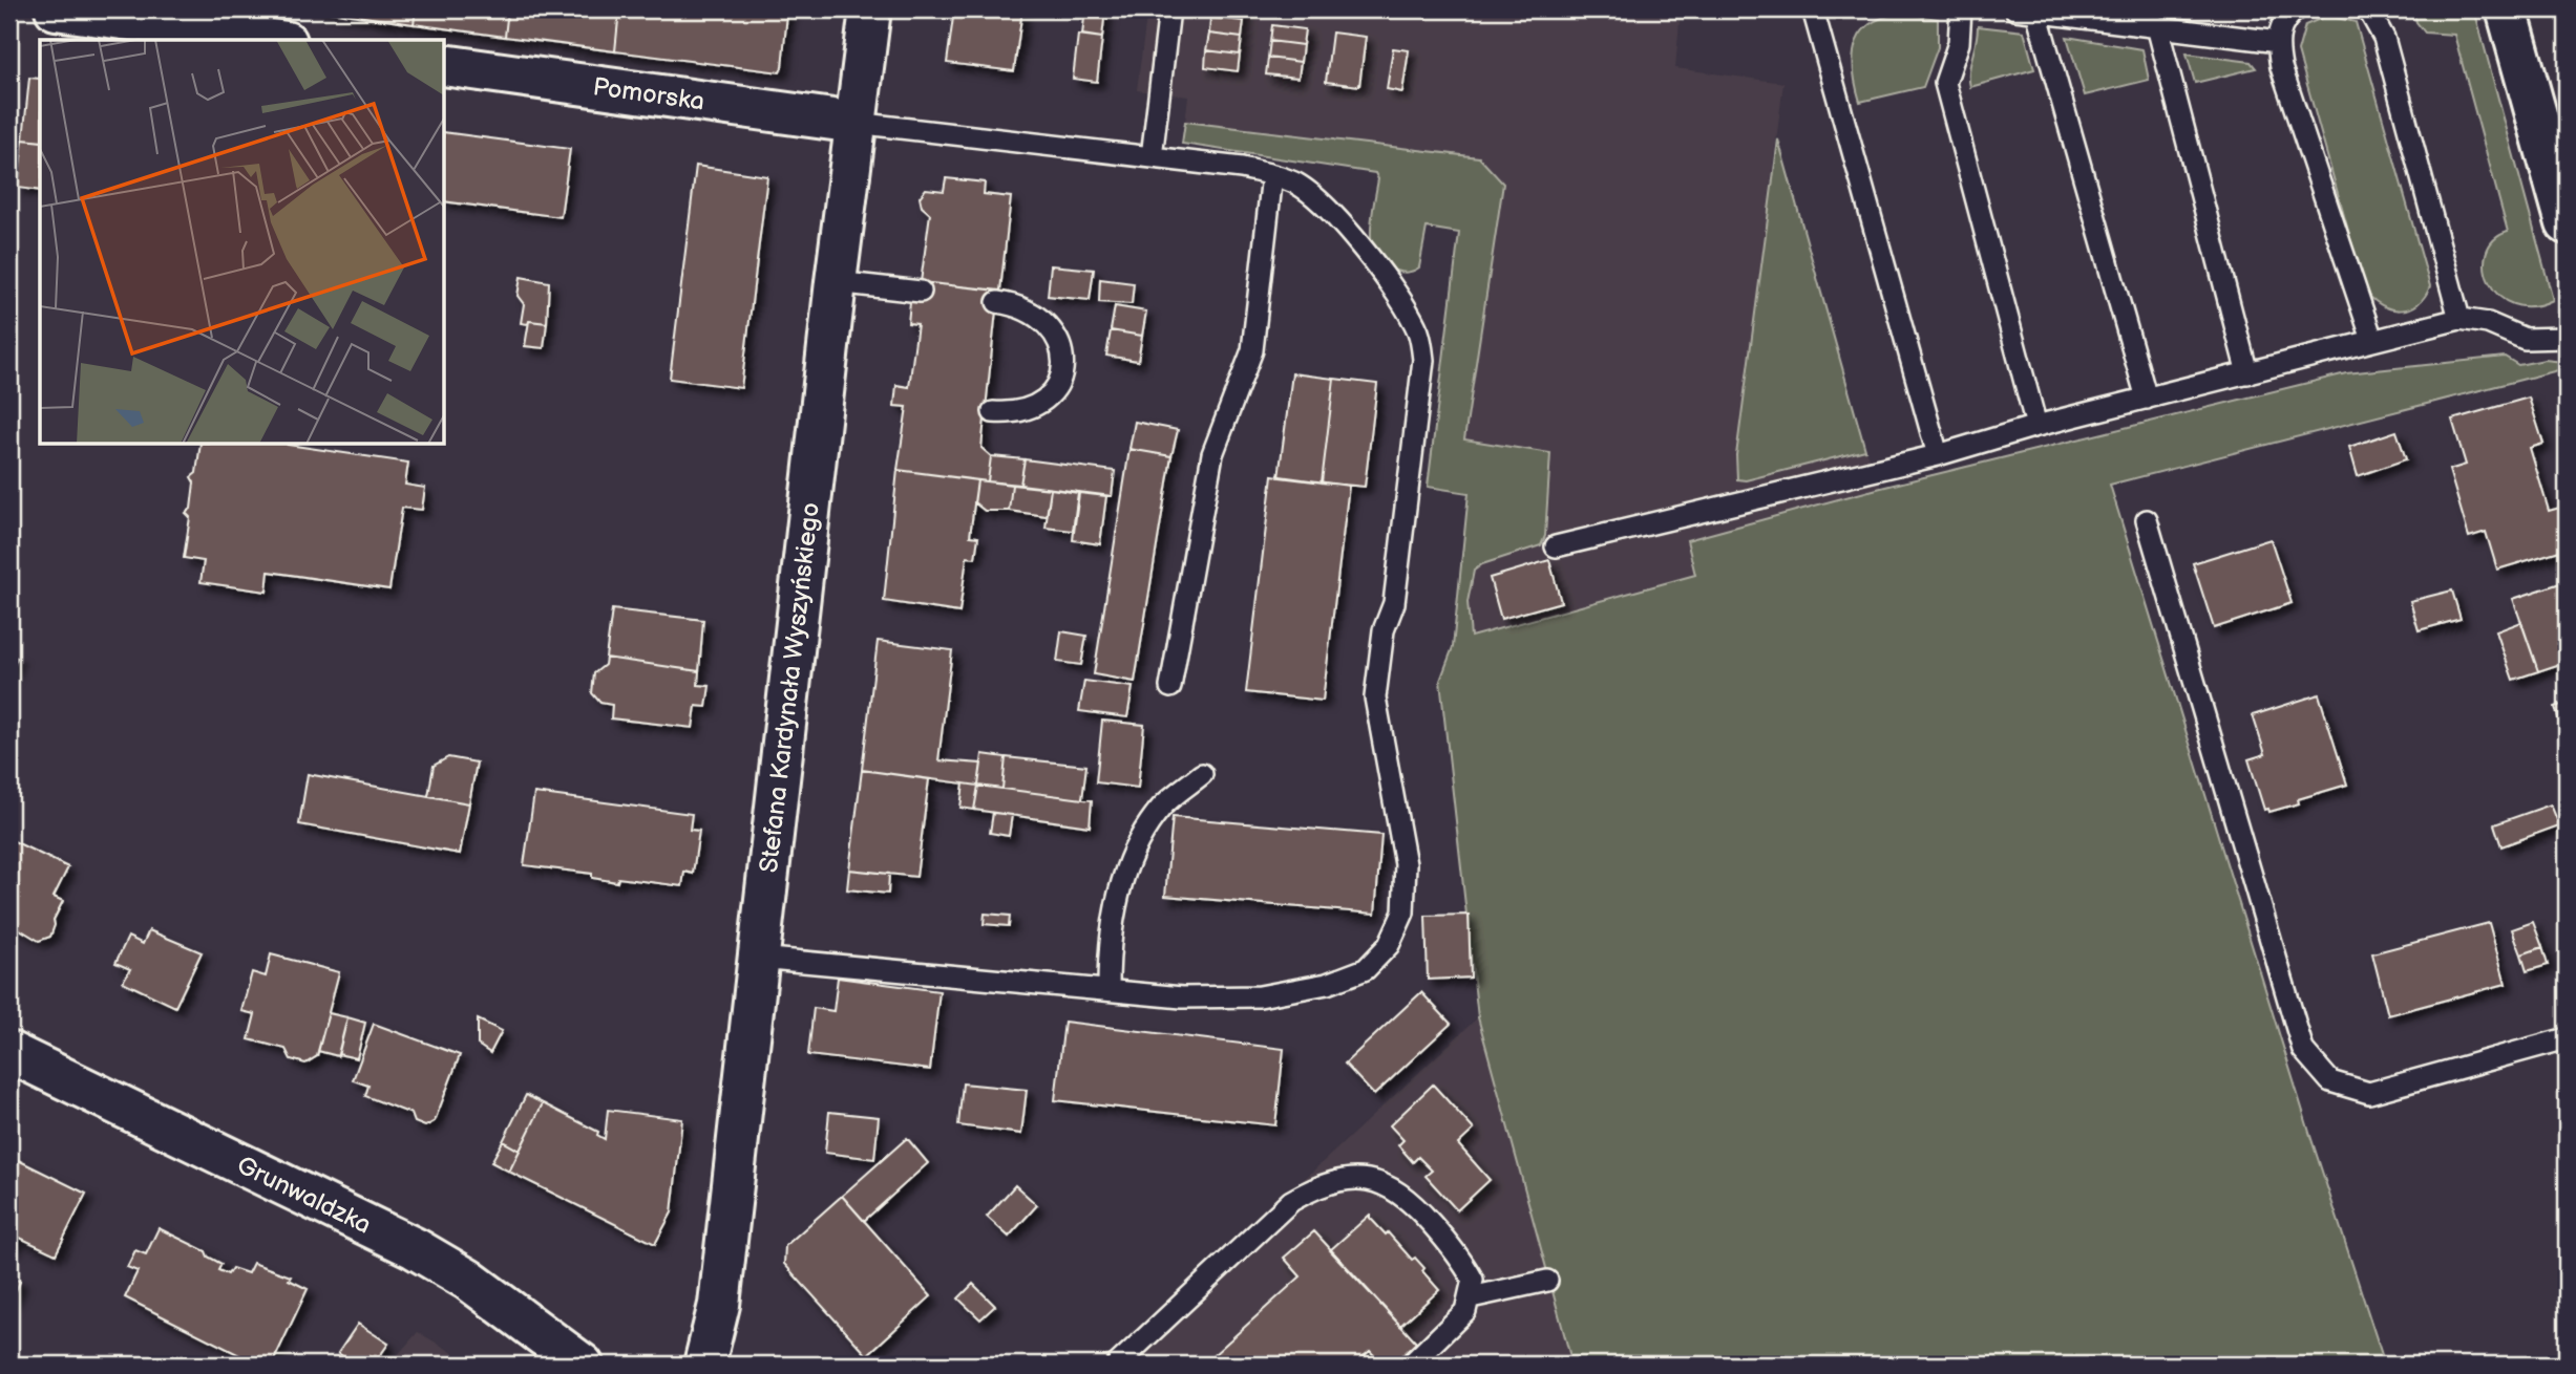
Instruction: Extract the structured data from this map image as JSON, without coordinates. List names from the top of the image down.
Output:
{
  "streets": {
    "street": ["Pomorska", "Stefana Kardynała Wyszyńskiego", "Grunwaldzka"]
  },
  "crossings": [
    ["Pomorska", "Stefana Kardynała Wyszyńskiego"]
  ]
}
